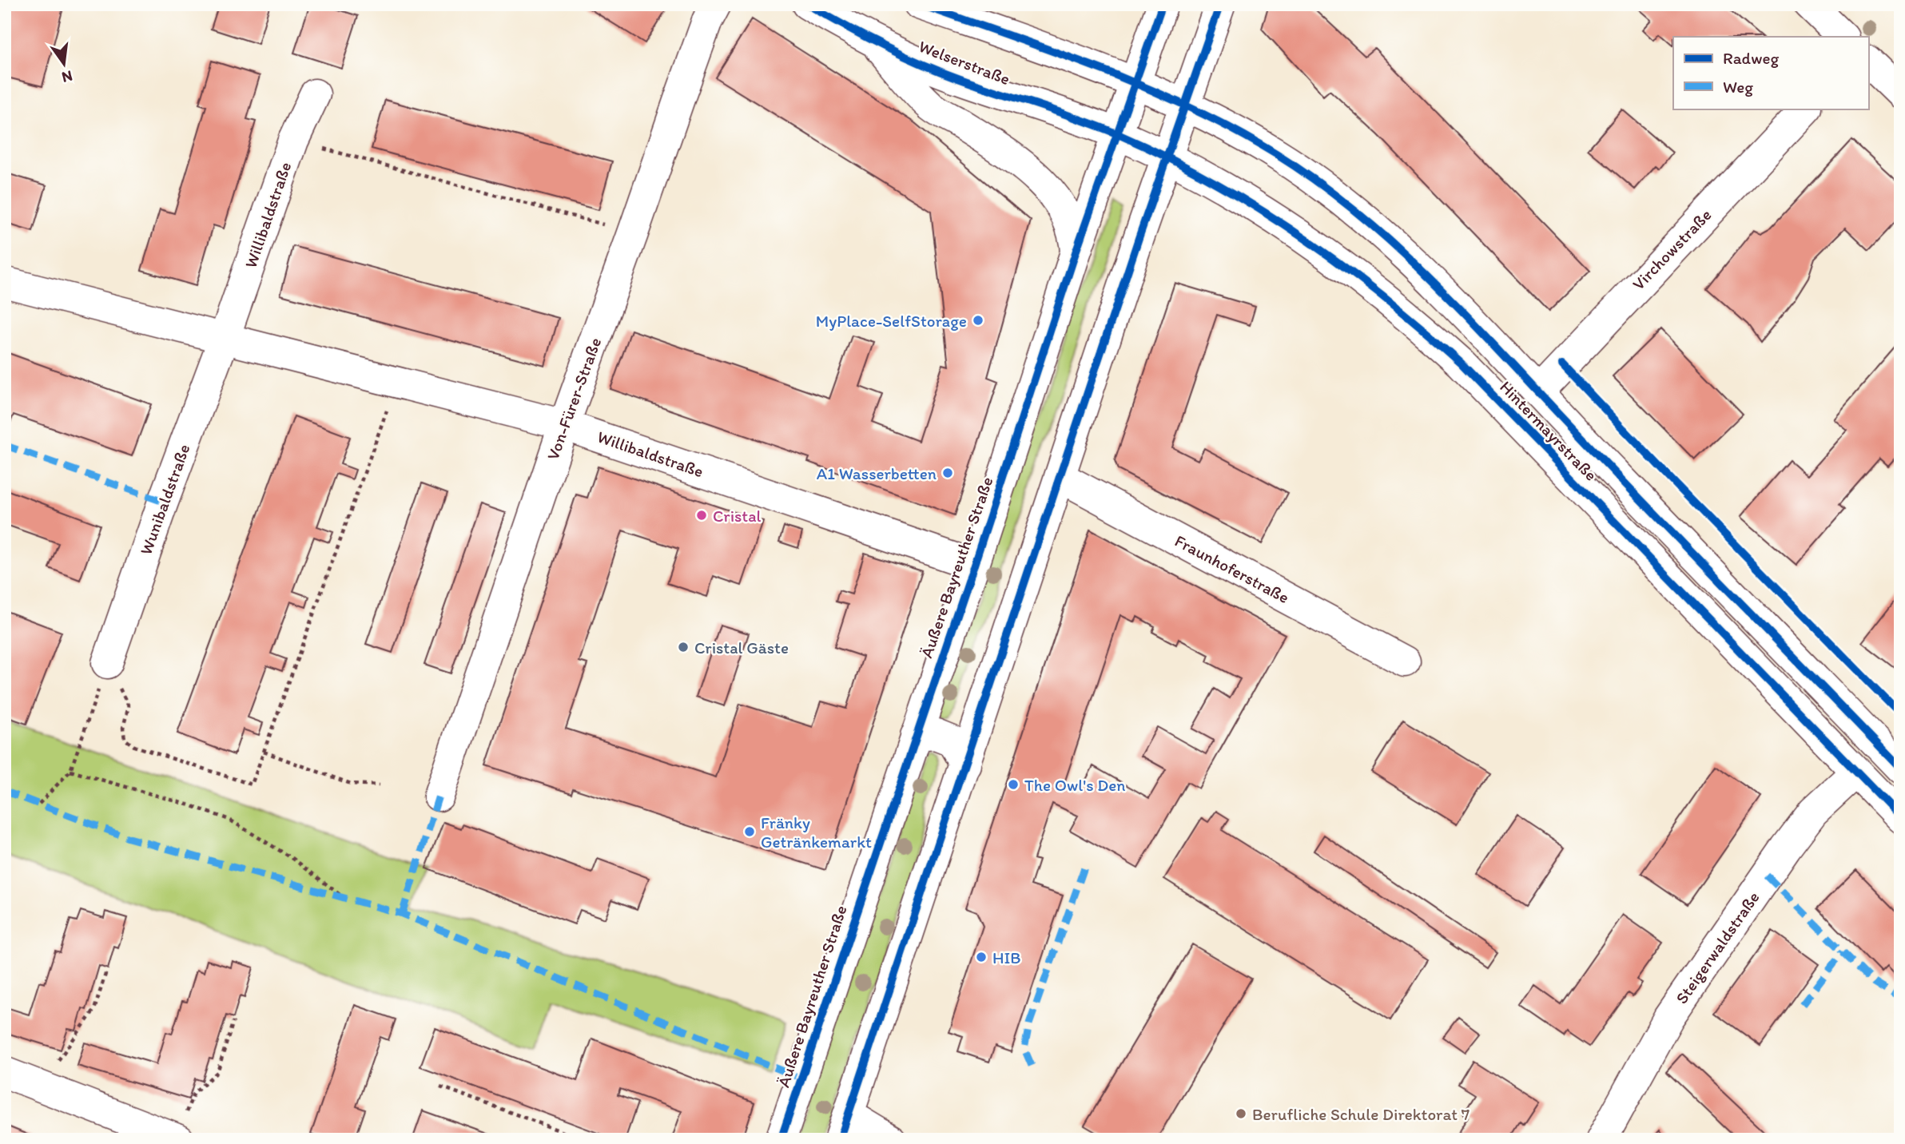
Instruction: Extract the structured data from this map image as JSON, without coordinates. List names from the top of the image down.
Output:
{
  "streets": {
    "main road": [
      "Welserstraße",
      "Willibaldstraße",
      "Virchowstraße",
      "Von-Fürer-Straße",
      "Hintermayrstraße",
      "Wunibaldstraße",
      "Äußere Bayreuther Straße",
      "Fraunhoferstraße",
      "Steigerwaldstraße"
    ]
  },
  "crossings": [
    ["Welserstraße", "Hintermayrstraße"],
    ["Welserstraße", "Äußere Bayreuther Straße"],
    ["Willibaldstraße", "Von-Fürer-Straße"],
    ["Willibaldstraße", "Wunibaldstraße"],
    ["Willibaldstraße", "Äußere Bayreuther Straße"],
    ["Virchowstraße", "Hintermayrstraße"],
    ["Hintermayrstraße", "Äußere Bayreuther Straße"],
    ["Hintermayrstraße", "Steigerwaldstraße"]
  ],
  "places": [
    "MyPlace-SelfStorage",
    "A1 Wasserbetten",
    "Cristal",
    "Cristal Gäste",
    "The Owl's Den",
    "Fränky Getränkemarkt",
    "HIB",
    "Berufliche Schule Direktorat 7"
  ],
  "legend": ["Radweg", "Weg"],
  "north": "bottom"
}
